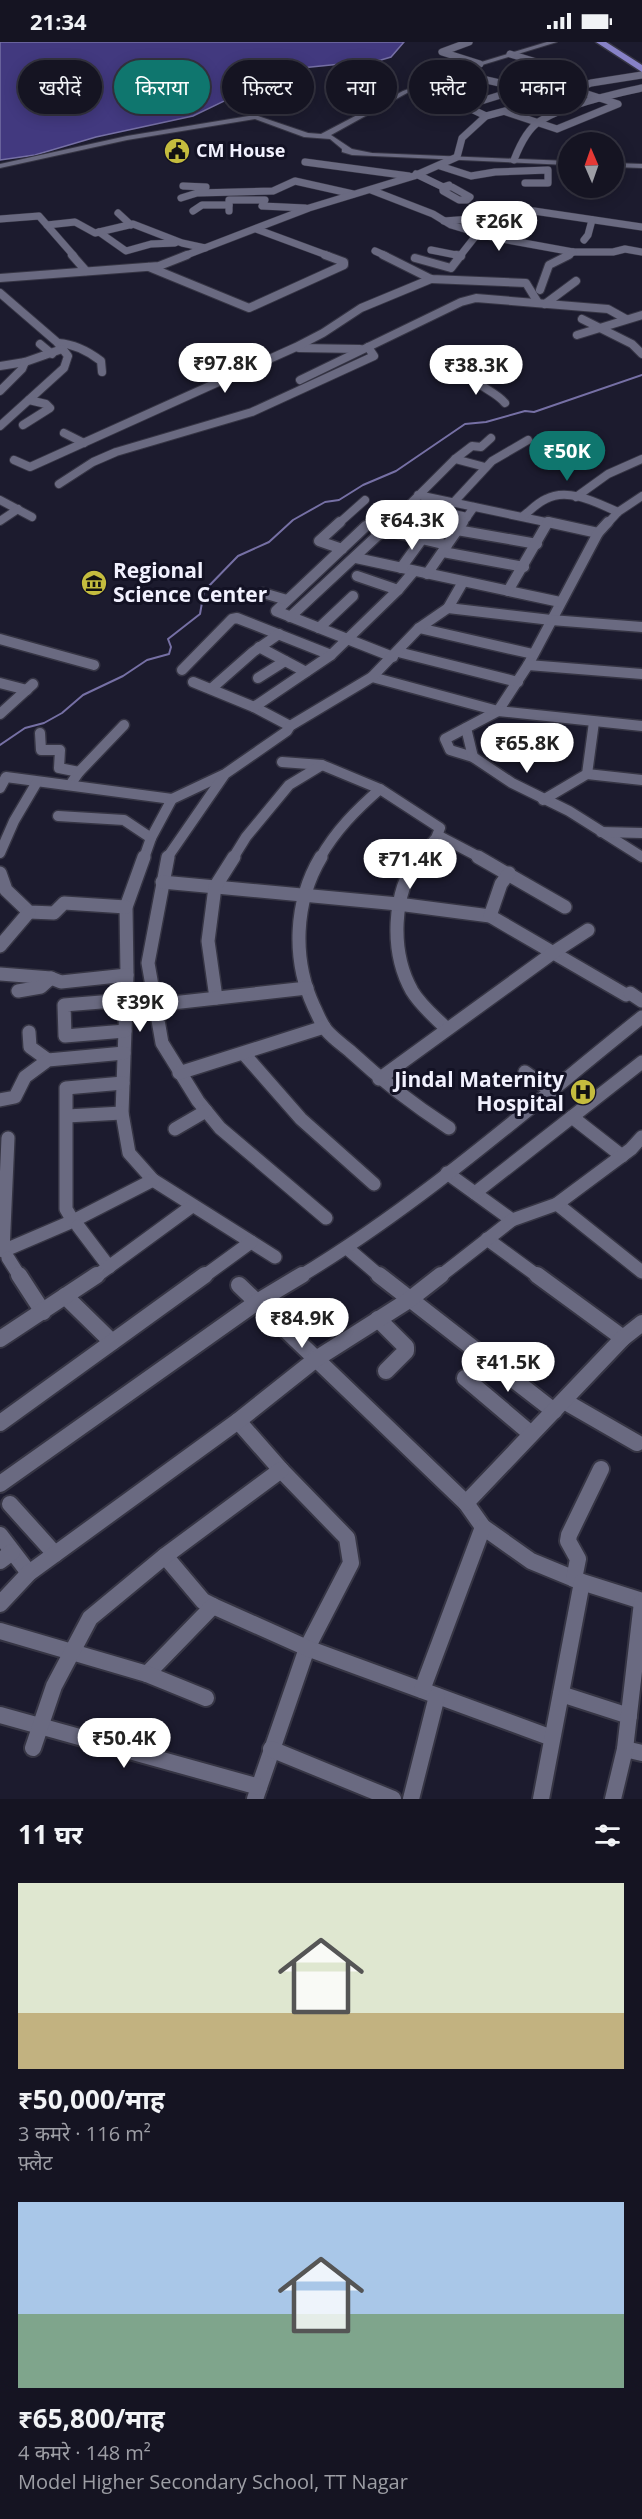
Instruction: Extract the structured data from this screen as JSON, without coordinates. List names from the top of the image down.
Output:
{
  "places": {
    "public building": ["CM House"],
    "museum": ["Regional Science Center"],
    "hospital": ["Jindal Maternity Hospital"]
  },
  "north": "top",
  "page": {
    "status": "21:34",
    "chip": [
      "खरीदें",
      "किराया",
      "फ़िल्टर",
      "नया",
      "फ़्लैट",
      "मकान"
    ],
    "price": [
      "₹26K",
      "₹97.8K",
      "₹38.3K",
      "₹50K",
      "₹64.3K",
      "₹65.8K",
      "₹71.4K",
      "₹39K",
      "₹84.9K",
      "₹41.5K",
      "₹50.4K"
    ],
    "heading": "11 घर",
    "list": [
      {
        "name": "₹50,000/माह",
        "note": "3 कमरे · 116 m² · फ़्लैट"
      },
      {
        "name": "₹65,800/माह",
        "note": "4 कमरे · 148 m² · Model Higher Secondary School, TT Nagar"
      }
    ]
  }
}
